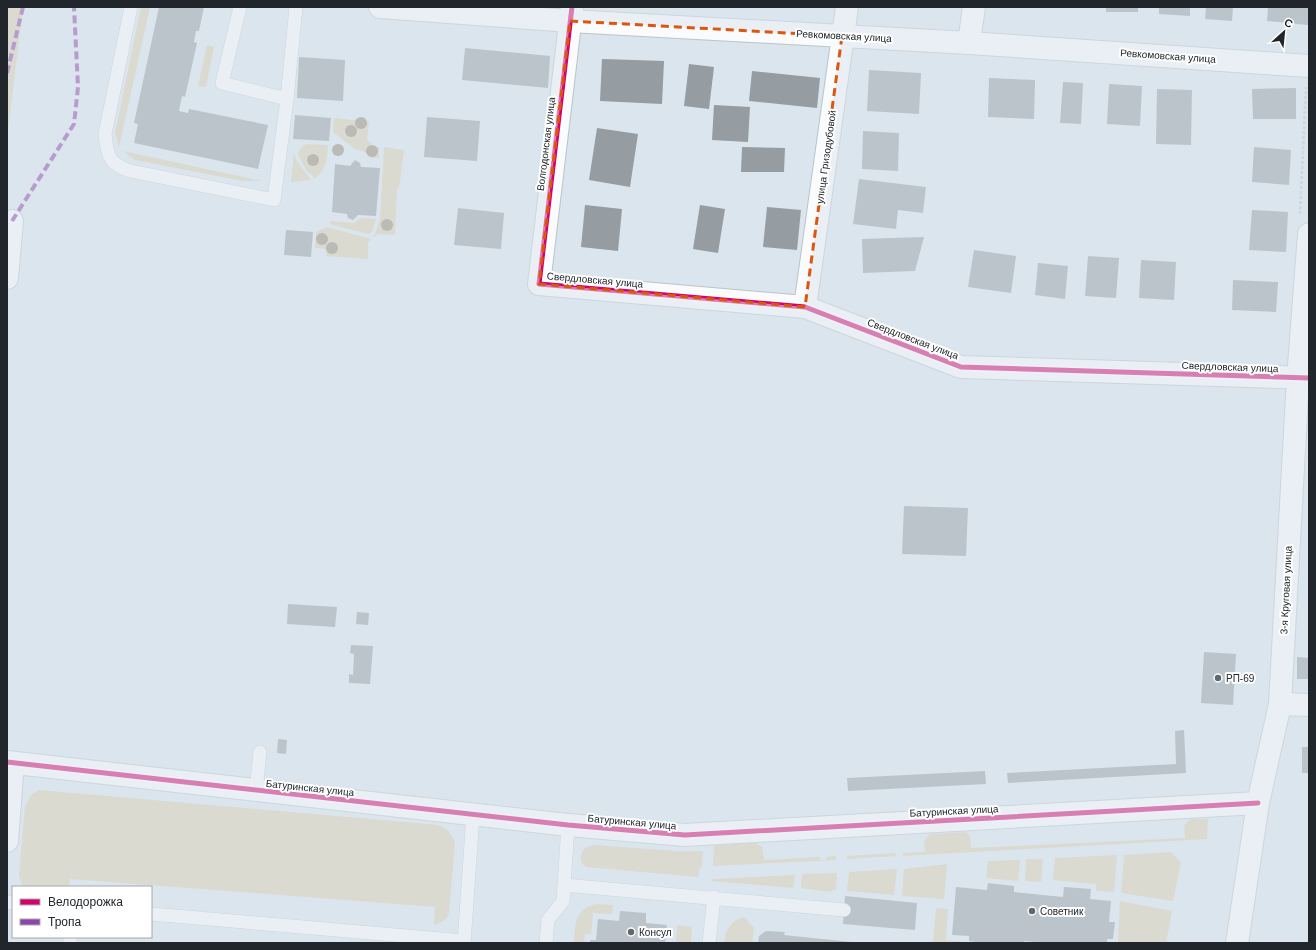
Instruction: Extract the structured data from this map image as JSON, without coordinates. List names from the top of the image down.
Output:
{
  "streets": {
    "street": [
      "Ревкомовская улица",
      "Волгодонская улица",
      "улица Гризодубовой",
      "Свердловская улица",
      "3-я Круговая улица",
      "Батуринская улица"
    ]
  },
  "crossings": [
    ["Ревкомовская улица", "Волгодонская улица"],
    ["Ревкомовская улица", "улица Гризодубовой"],
    ["Волгодонская улица", "Свердловская улица"],
    ["улица Гризодубовой", "Свердловская улица"],
    ["Свердловская улица", "3-я Круговая улица"],
    ["3-я Круговая улица", "Батуринская улица"]
  ],
  "places": ["РП-69", "Советник", "Консул"],
  "legend": ["Велодорожка", "Тропа"],
  "north": "top right"
}
